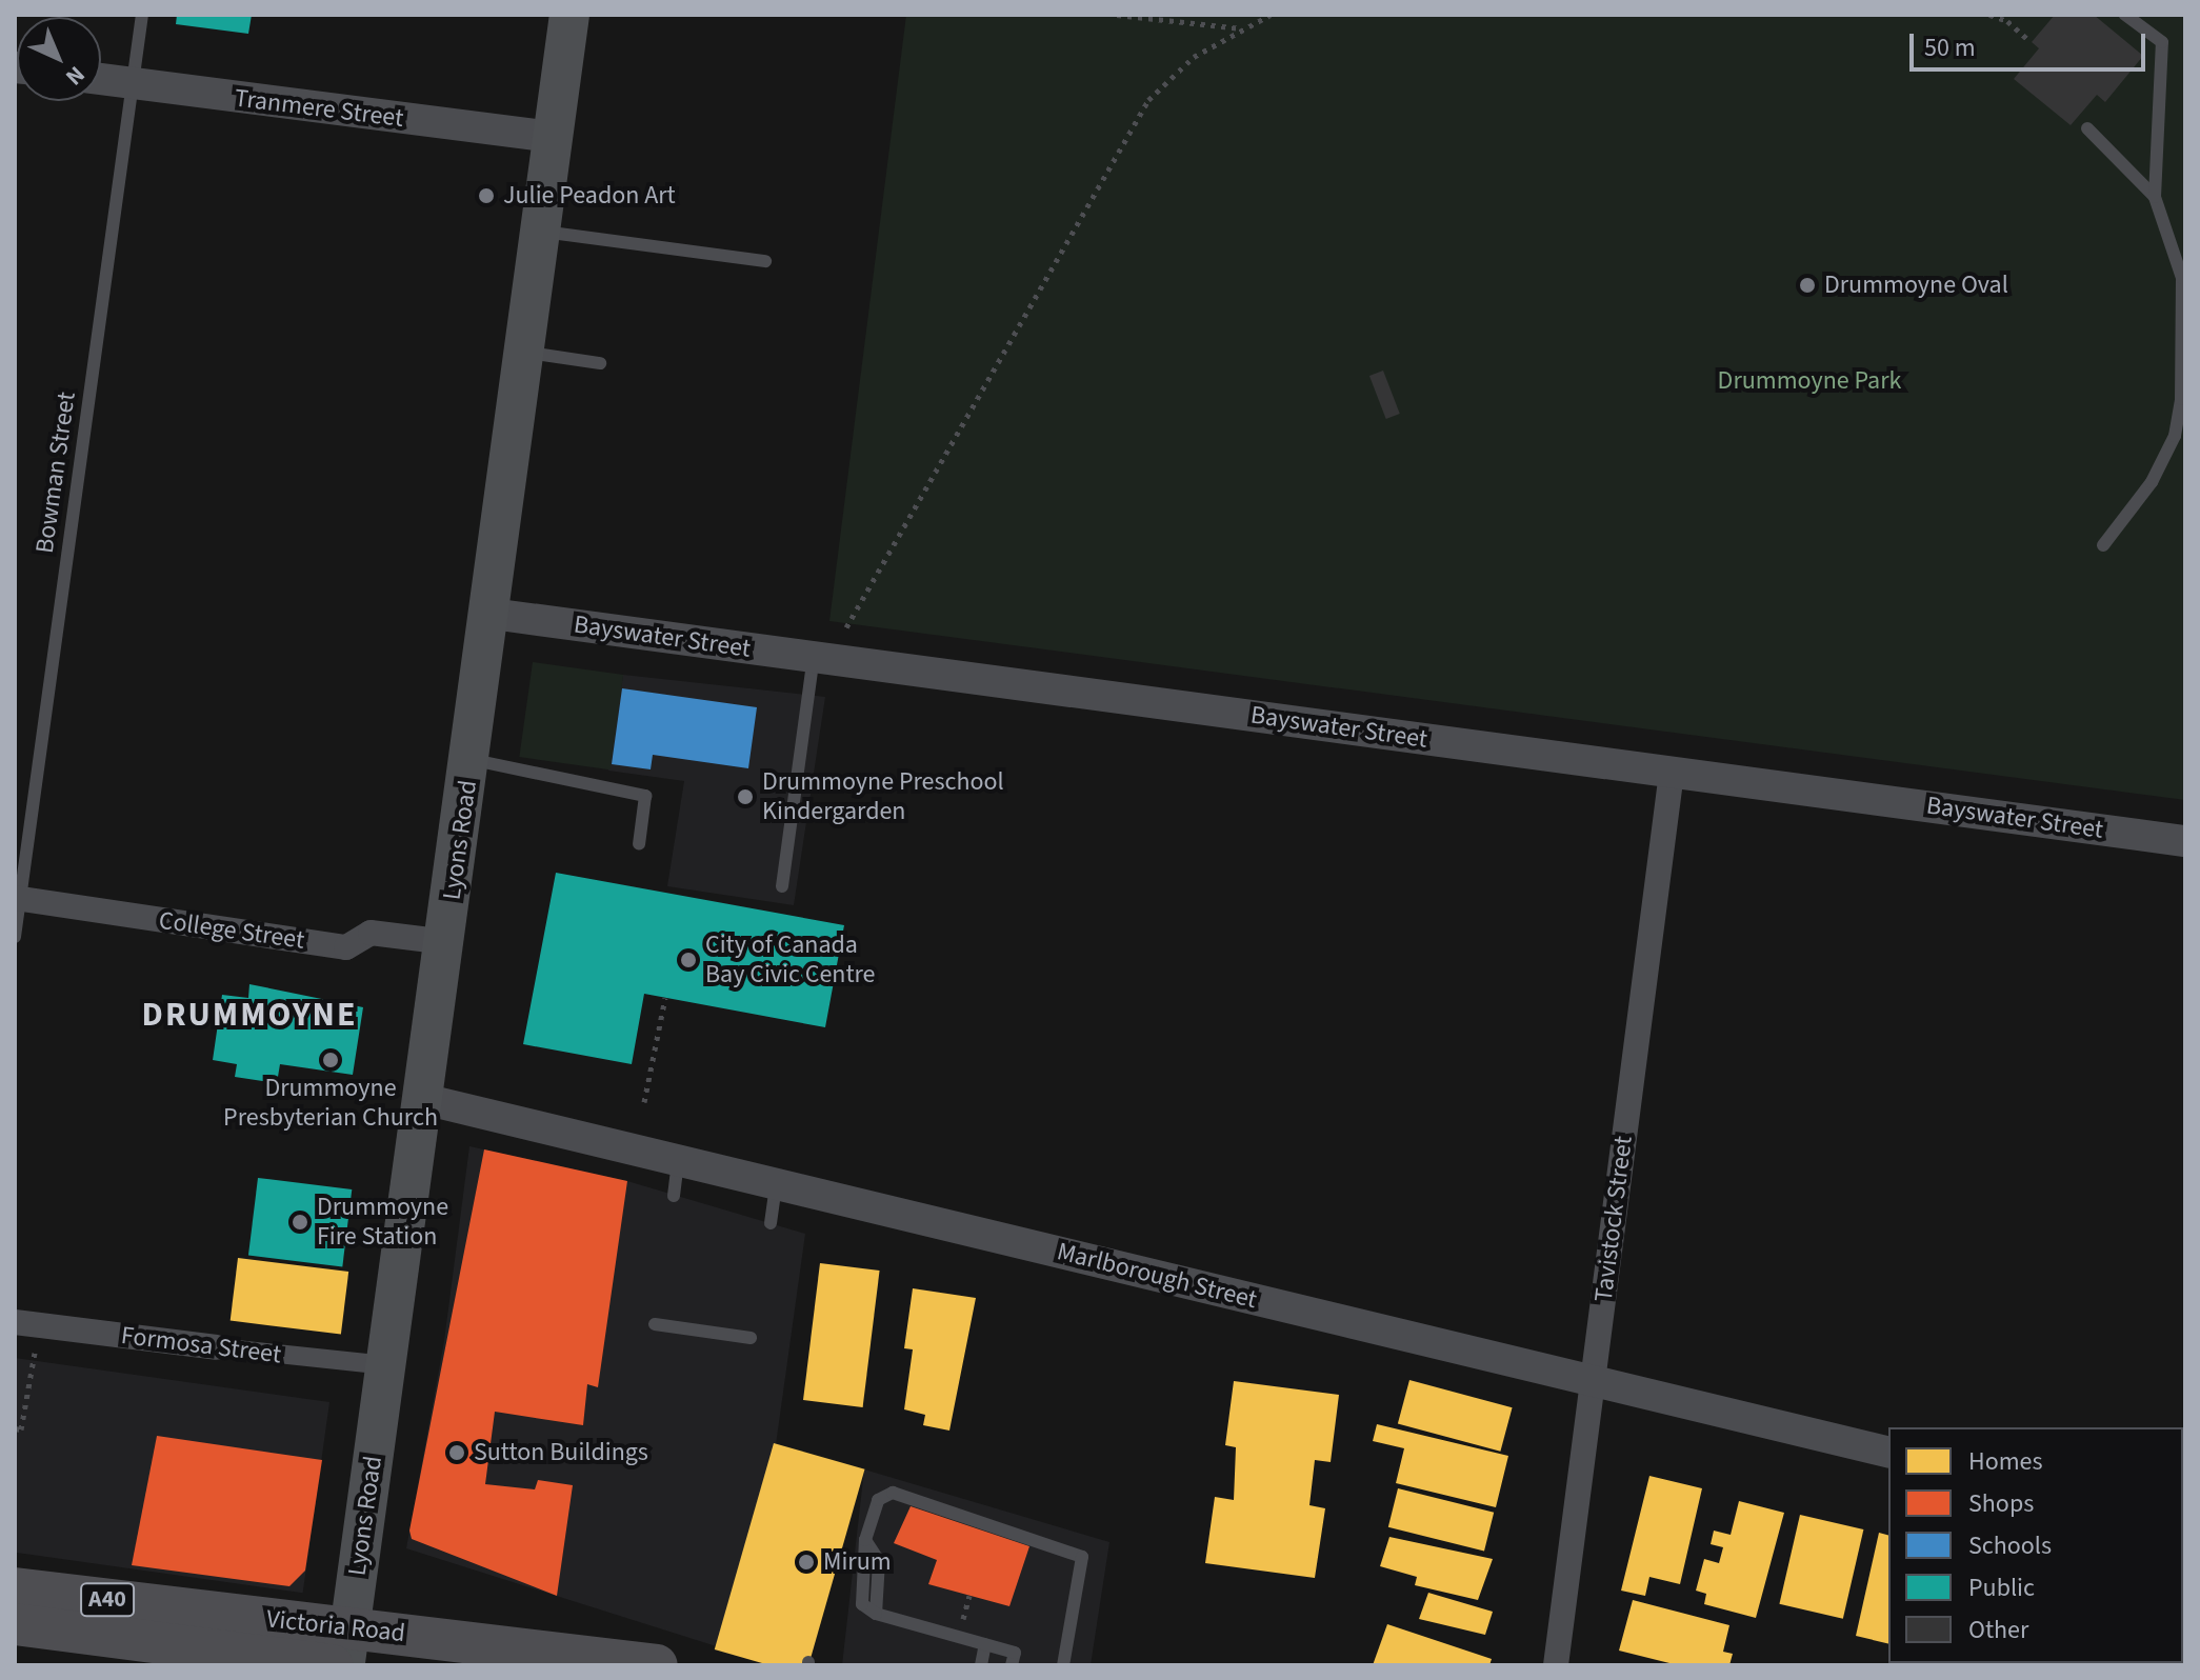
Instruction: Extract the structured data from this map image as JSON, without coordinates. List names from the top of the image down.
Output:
{
  "streets": {
    "highway": ["A40", "Victoria Road"],
    "main road": ["Lyons Road"],
    "street": [
      "Tranmere Street",
      "Bayswater Street",
      "College Street",
      "Tavistock Street",
      "Marlborough Street",
      "Formosa Street"
    ],
    "lane": ["Bowman Street"]
  },
  "crossings": [
    ["Tranmere Street", "Bowman Street"],
    ["Tranmere Street", "Lyons Road"],
    ["Bowman Street", "College Street"],
    ["Bayswater Street", "Lyons Road"],
    ["Bayswater Street", "Tavistock Street"],
    ["Lyons Road", "College Street"],
    ["Lyons Road", "Marlborough Street"],
    ["Lyons Road", "Formosa Street"],
    ["Lyons Road", "Victoria Road"],
    ["Tavistock Street", "Marlborough Street"]
  ],
  "districts": ["DRUMMOYNE"],
  "parks": ["Drummoyne Park"],
  "places": [
    "Julie Peadon Art",
    "Drummoyne Oval",
    "Drummoyne Preschool Kindergarden",
    "City of Canada Bay Civic Centre",
    "Drummoyne Presbyterian Church",
    "Drummoyne Fire Station",
    "Sutton Buildings",
    "Mirum"
  ],
  "legend": [
    "Homes",
    "Shops",
    "Schools",
    "Public",
    "Other"
  ],
  "scale_bar": "50 m",
  "north": "bottom right"
}
